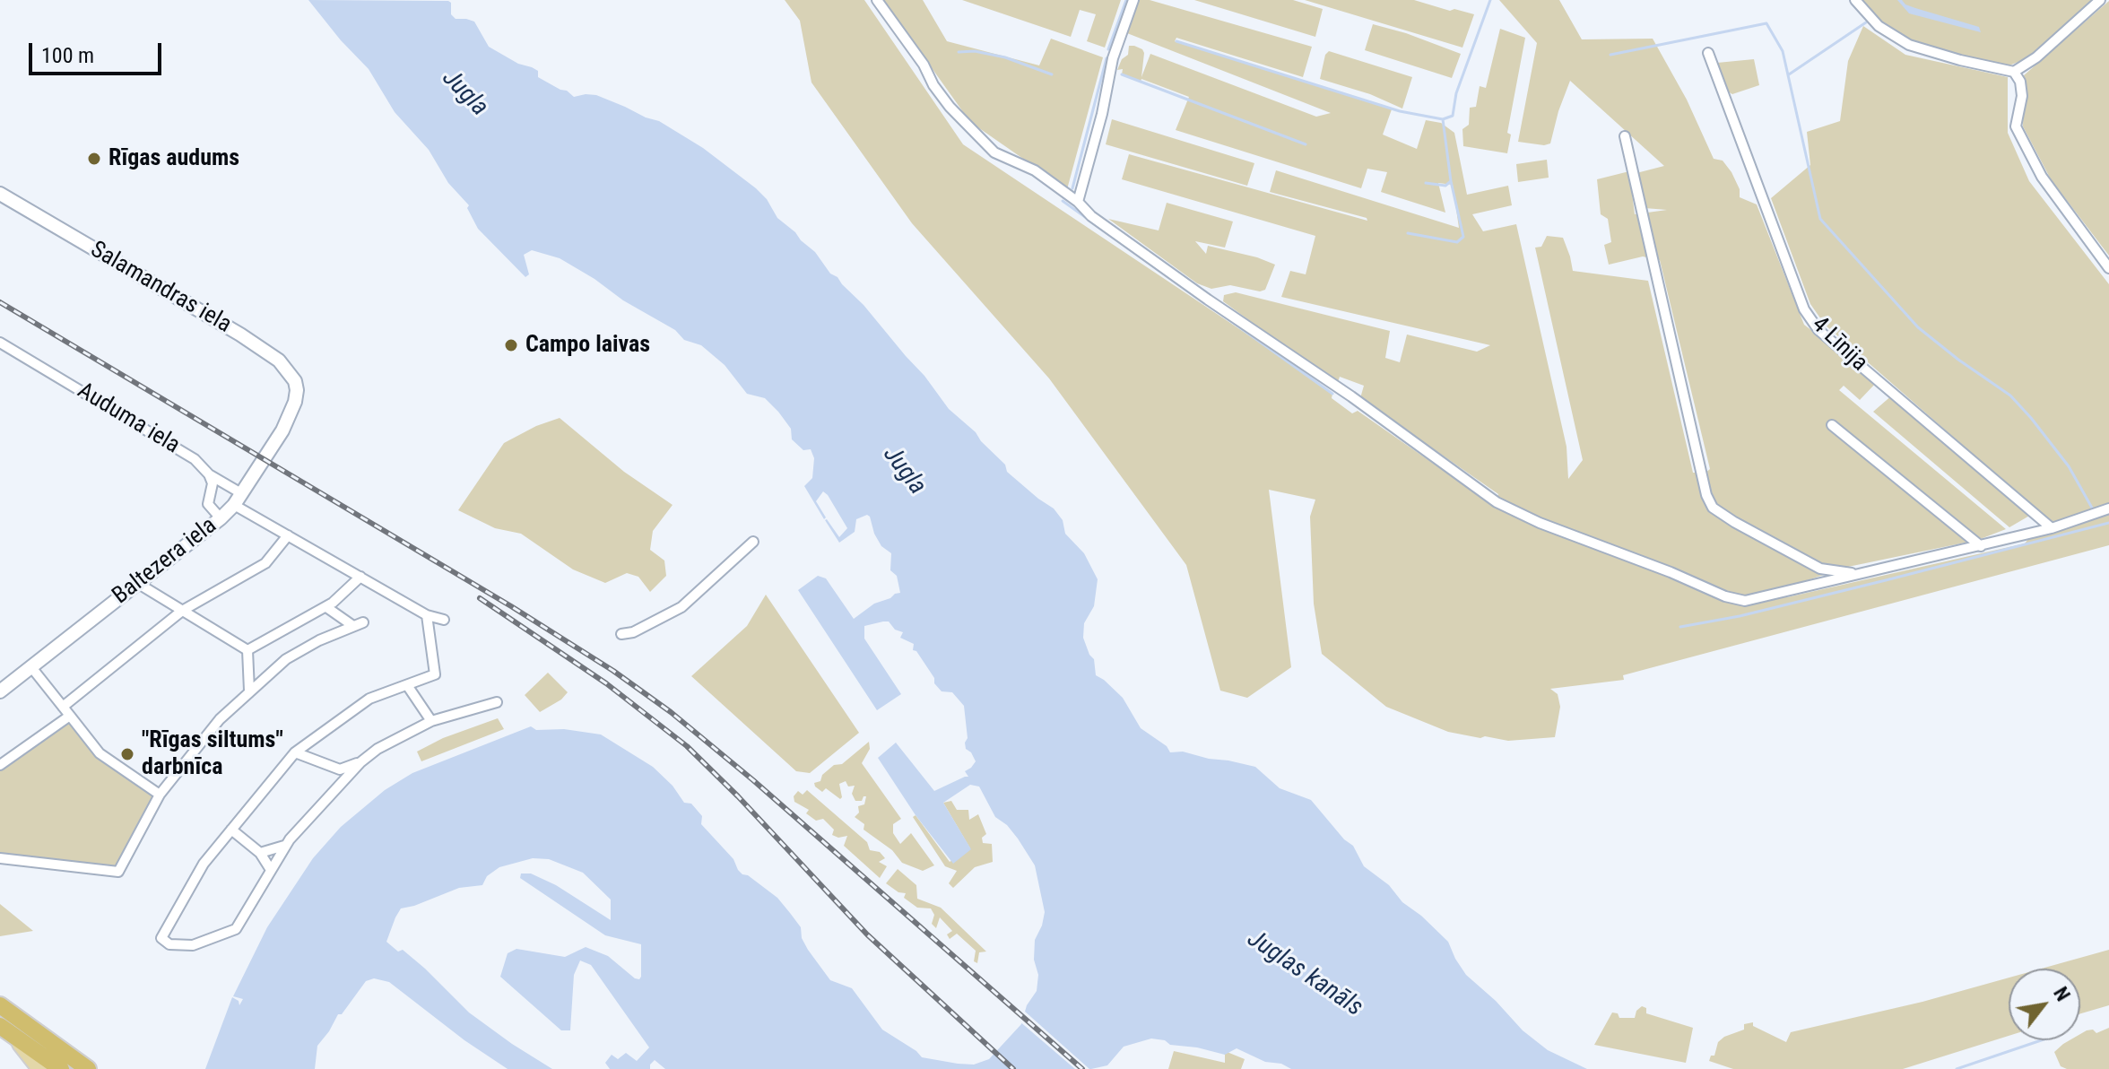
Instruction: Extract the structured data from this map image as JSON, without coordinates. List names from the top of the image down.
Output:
{
  "streets": {
    "street": [
      "Salamandras iela",
      "4 Līnija",
      "Auduma iela",
      "Baltezera iela"
    ]
  },
  "crossings": [
    ["Salamandras iela", "Baltezera iela"],
    ["Auduma iela", "Baltezera iela"]
  ],
  "water": ["Jugla", "Juglas kanāls"],
  "places": ["Rīgas audums", "Campo laivas", "\"Rīgas siltums\" darbnīca"],
  "scale_bar": "100 m",
  "north": "top right"
}
